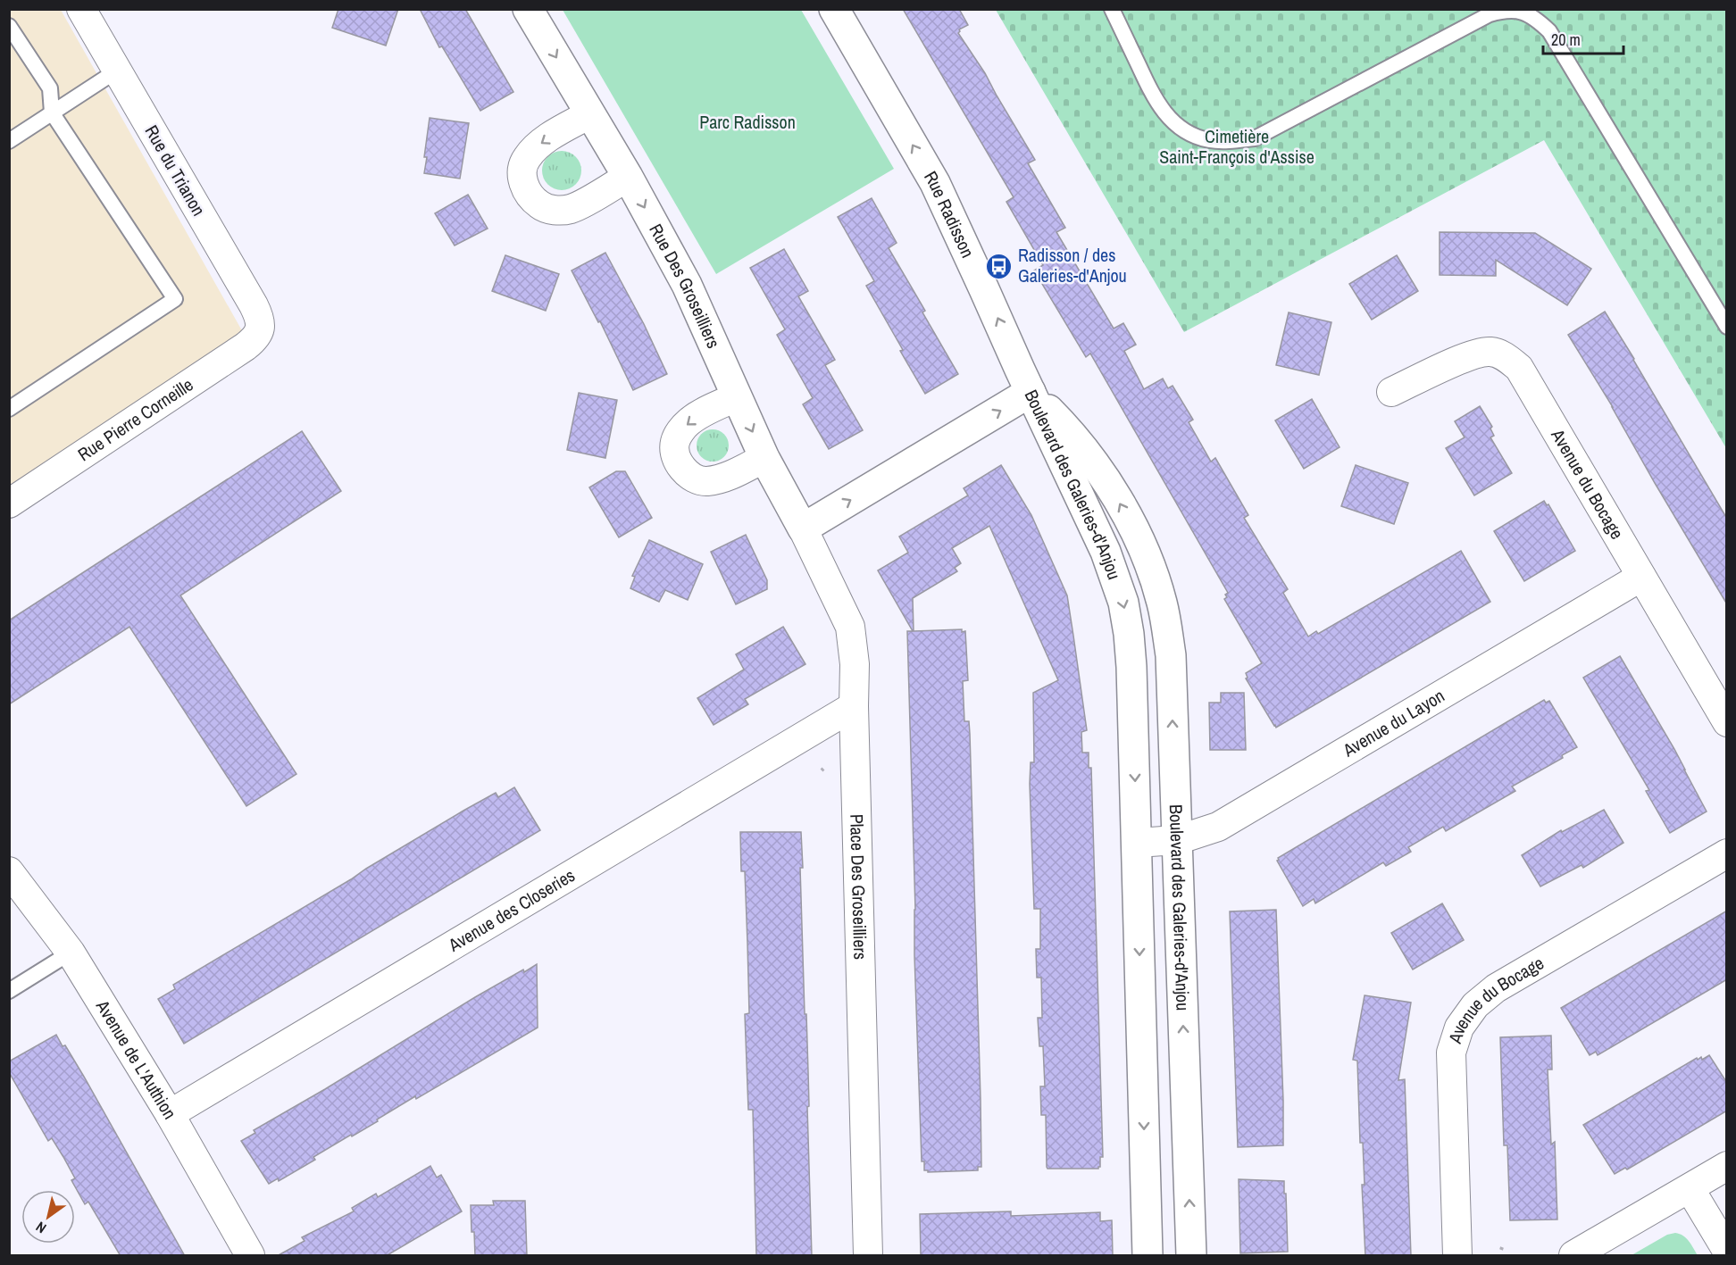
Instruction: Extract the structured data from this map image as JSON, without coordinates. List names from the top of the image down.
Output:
{
  "streets": {
    "street": [
      "Rue du Trianon",
      "Rue Radisson",
      "Rue Des Groseilliers",
      "Rue Pierre Corneille",
      "Avenue du Bocage",
      "Boulevard des Galeries-d'Anjou",
      "Avenue du Layon",
      "Place Des Groseilliers",
      "Avenue des Closeries",
      "Avenue de L'Authion"
    ]
  },
  "crossings": [
    ["Rue du Trianon", "Rue Pierre Corneille"],
    ["Rue Radisson", "Boulevard des Galeries-d'Anjou"],
    ["Rue Des Groseilliers", "Place Des Groseilliers"],
    ["Avenue du Bocage", "Avenue du Layon"],
    ["Boulevard des Galeries-d'Anjou", "Avenue du Layon"],
    ["Place Des Groseilliers", "Avenue des Closeries"],
    ["Avenue des Closeries", "Avenue de L'Authion"]
  ],
  "one_way": ["Rue Radisson", "Rue Des Groseilliers"],
  "parks": ["Parc Radisson", "Cimetière Saint-François d'Assise"],
  "places": {
    "bus stop": ["Radisson / des Galeries-d'Anjou"]
  },
  "scale_bar": "20 m",
  "north": "bottom left"
}
